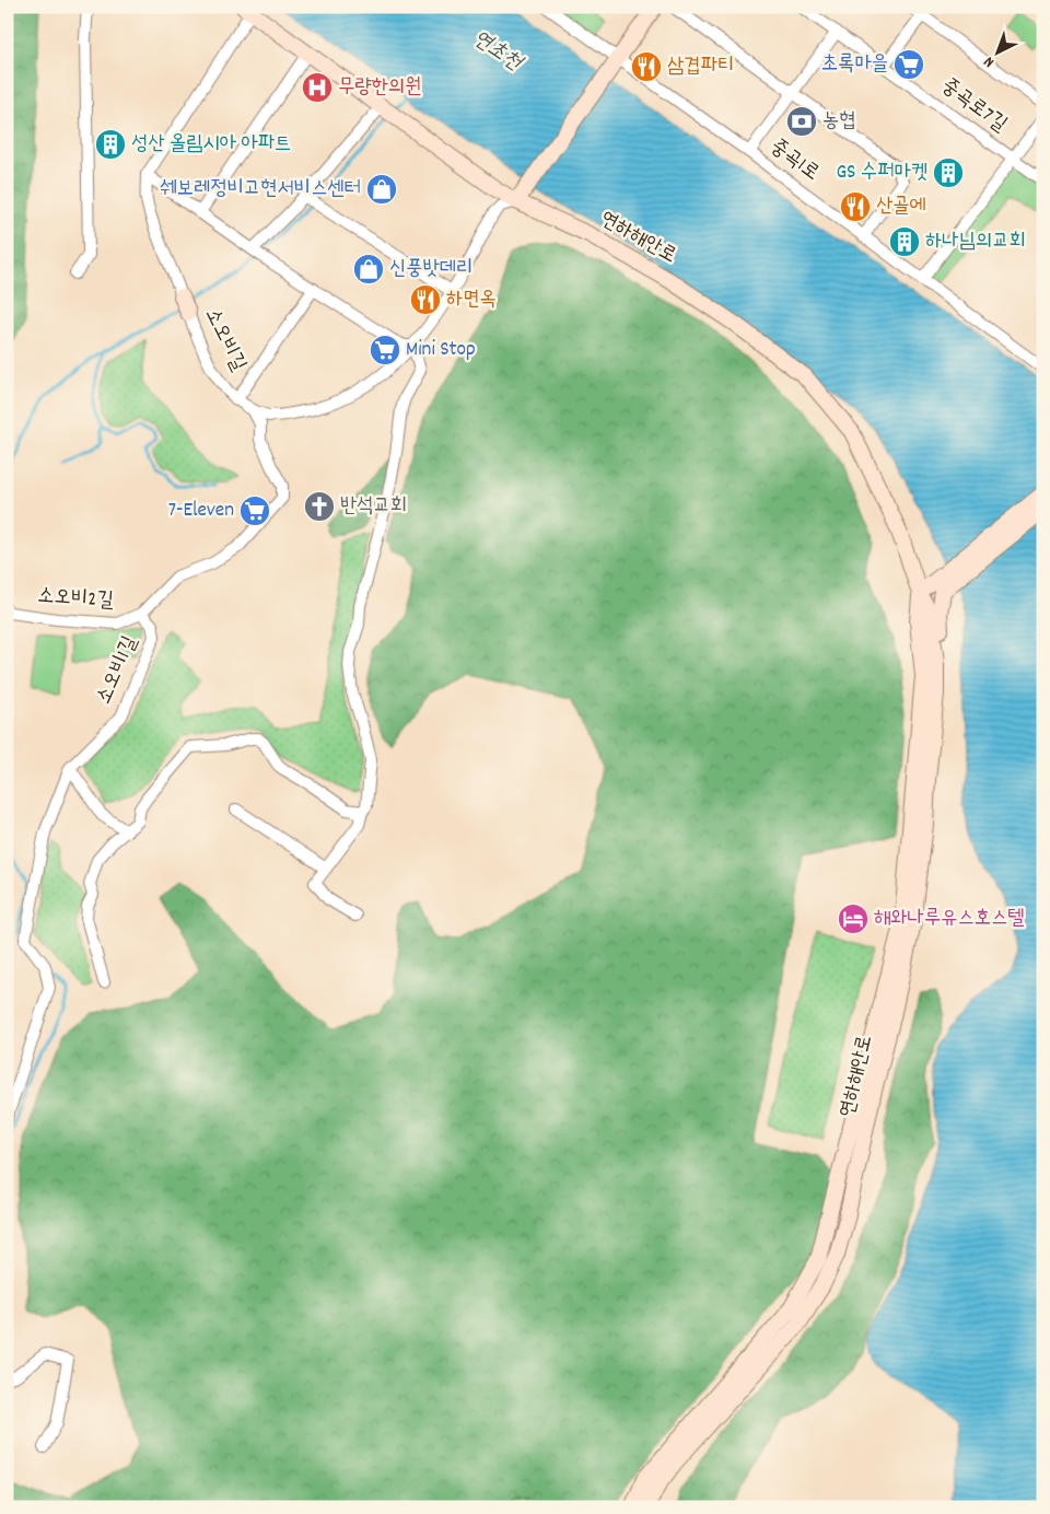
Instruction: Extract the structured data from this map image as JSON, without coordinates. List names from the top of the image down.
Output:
{
  "streets": {
    "street": [
      "중곡로7길",
      "중곡1로",
      "연하해안로",
      "소오비길",
      "소오비2길",
      "소오비1길"
    ]
  },
  "crossings": [
    ["연하해안로", "소오비길"],
    ["소오비길", "소오비1길"],
    ["소오비2길", "소오비1길"]
  ],
  "water": ["연초천"],
  "places": {
    "supermarket": ["초록마을", "Mini Stop", "7-Eleven"],
    "restaurant": ["삼겹파티", "산골에", "하면옥"],
    "hospital": ["무량한의원"],
    "bank": ["농협"],
    "building": ["성산 올림시아 아파트", "GS 수퍼마켓", "하나님의교회"],
    "shop": ["쉐보레정비고현서비스센터", "신풍밧데리"],
    "church": ["반석교회"],
    "hotel": ["해와나루유스호스텔"]
  },
  "north": "bottom left"
}
